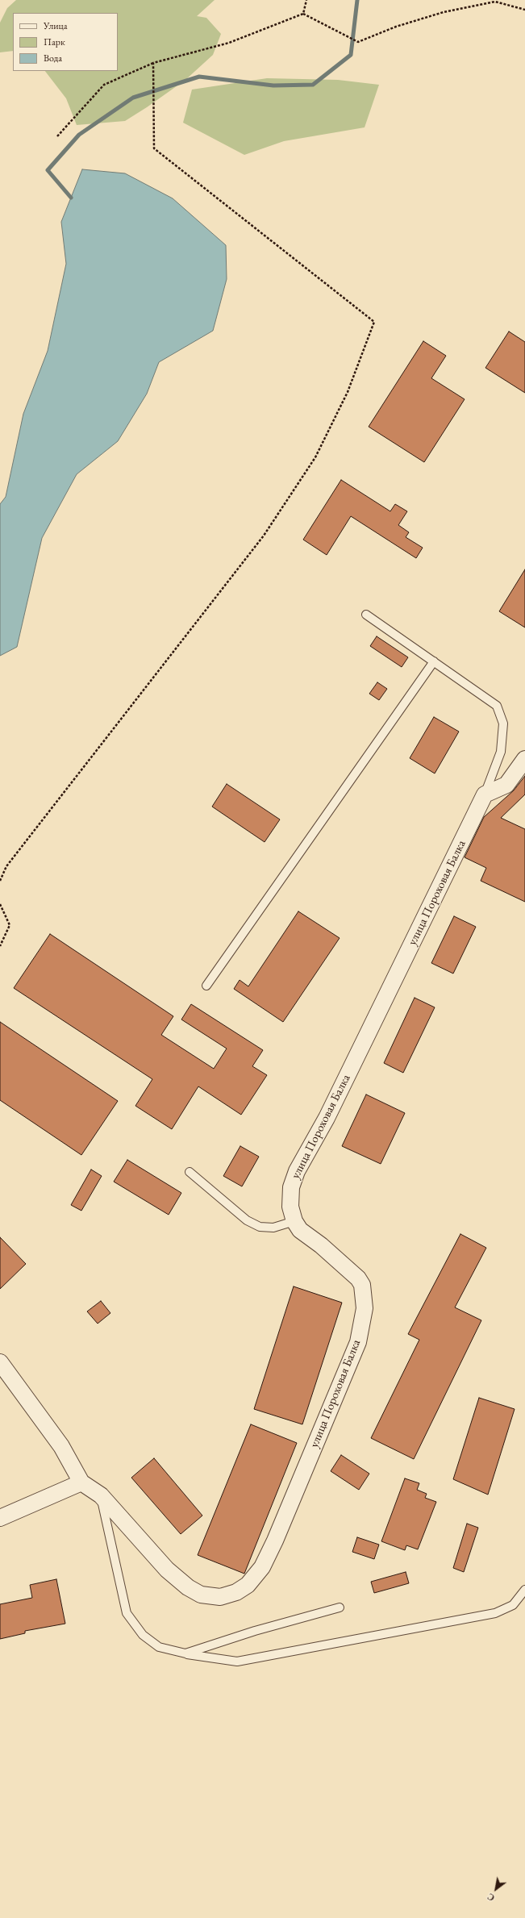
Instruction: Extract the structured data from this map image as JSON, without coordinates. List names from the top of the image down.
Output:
{
  "streets": {
    "street": ["улица Пороховая Балка"]
  },
  "legend": ["Улица", "Парк", "Вода"],
  "north": "bottom left"
}
